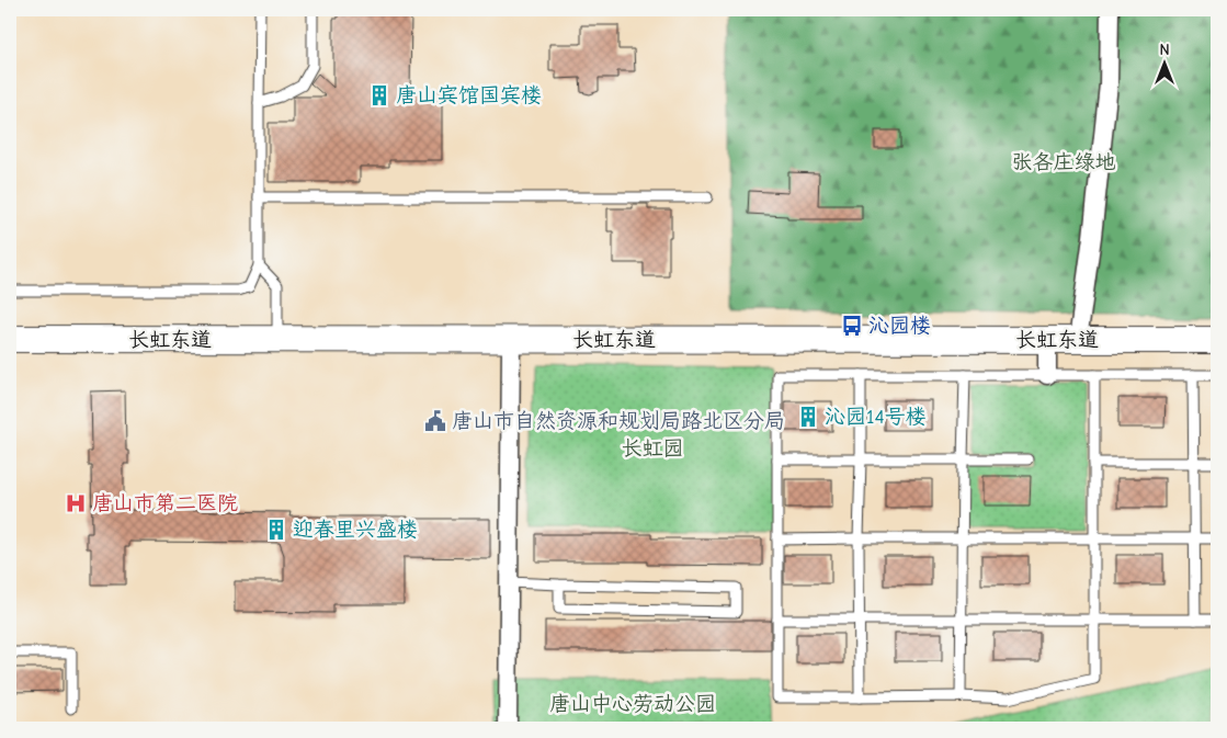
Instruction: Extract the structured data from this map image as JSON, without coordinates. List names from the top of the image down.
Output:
{
  "streets": {
    "street": ["长虹东道"]
  },
  "parks": ["张各庄绿地", "长虹园", "唐山中心劳动公园"],
  "places": {
    "building": ["唐山宾馆国宾楼", "沁园14号楼", "迎春里兴盛楼"],
    "bus stop": ["沁园楼"],
    "public building": ["唐山市自然资源和规划局路北区分局"],
    "hospital": ["唐山市第二医院"]
  },
  "north": "top"
}
